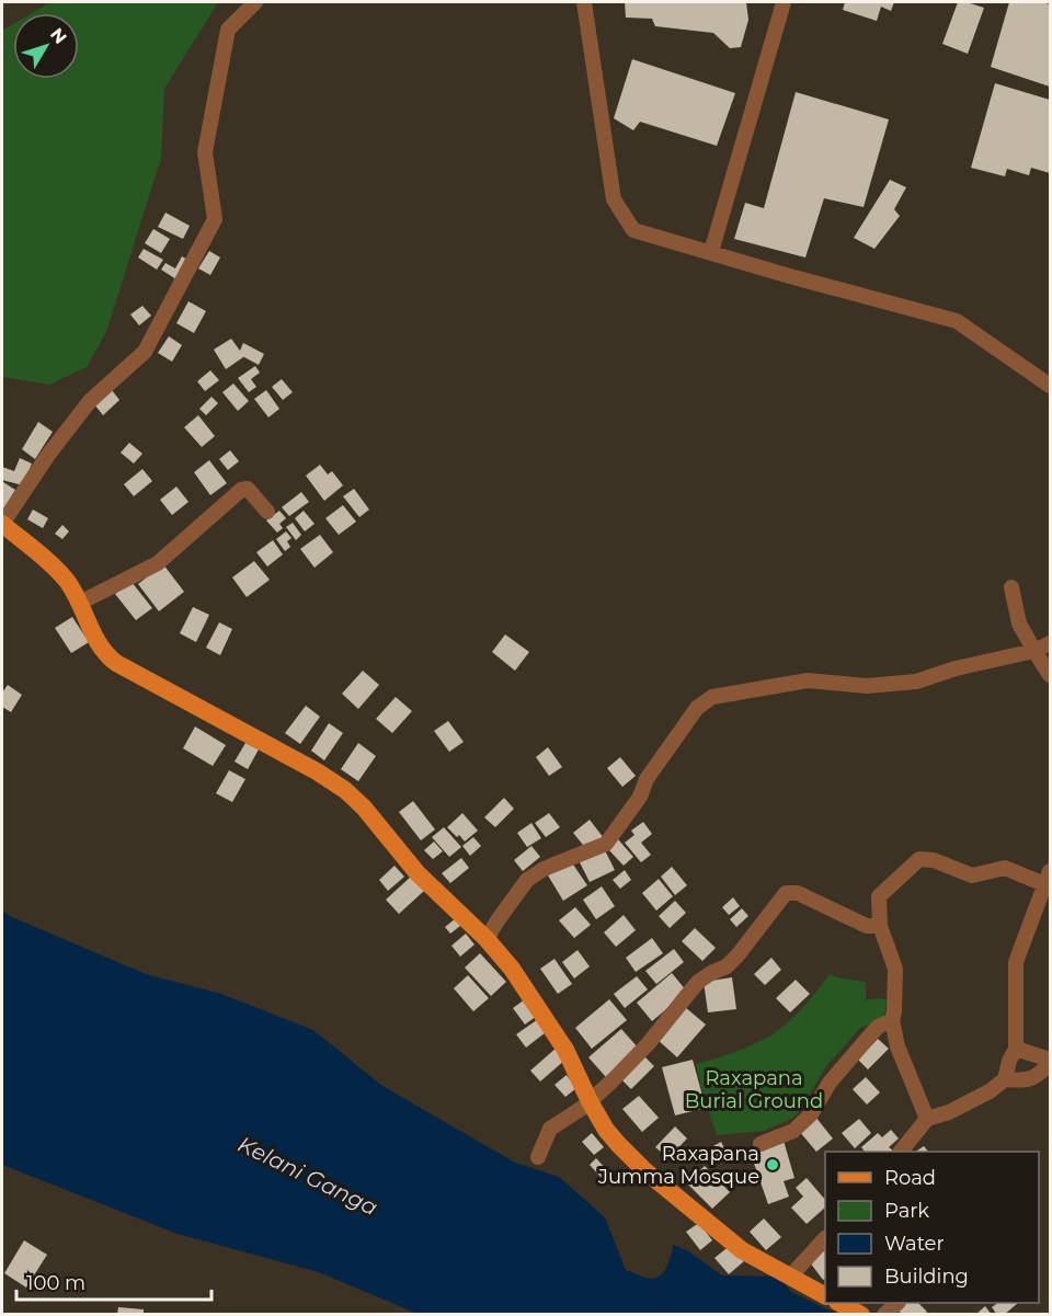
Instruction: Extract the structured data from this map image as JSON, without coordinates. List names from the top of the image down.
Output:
{
  "water": ["Kelani Ganga"],
  "parks": ["Raxapana Burial Ground"],
  "places": ["Raxapana Jumma Mosque"],
  "legend": [
    "Road",
    "Park",
    "Water",
    "Building"
  ],
  "scale_bar": "100 m",
  "north": "top right"
}
